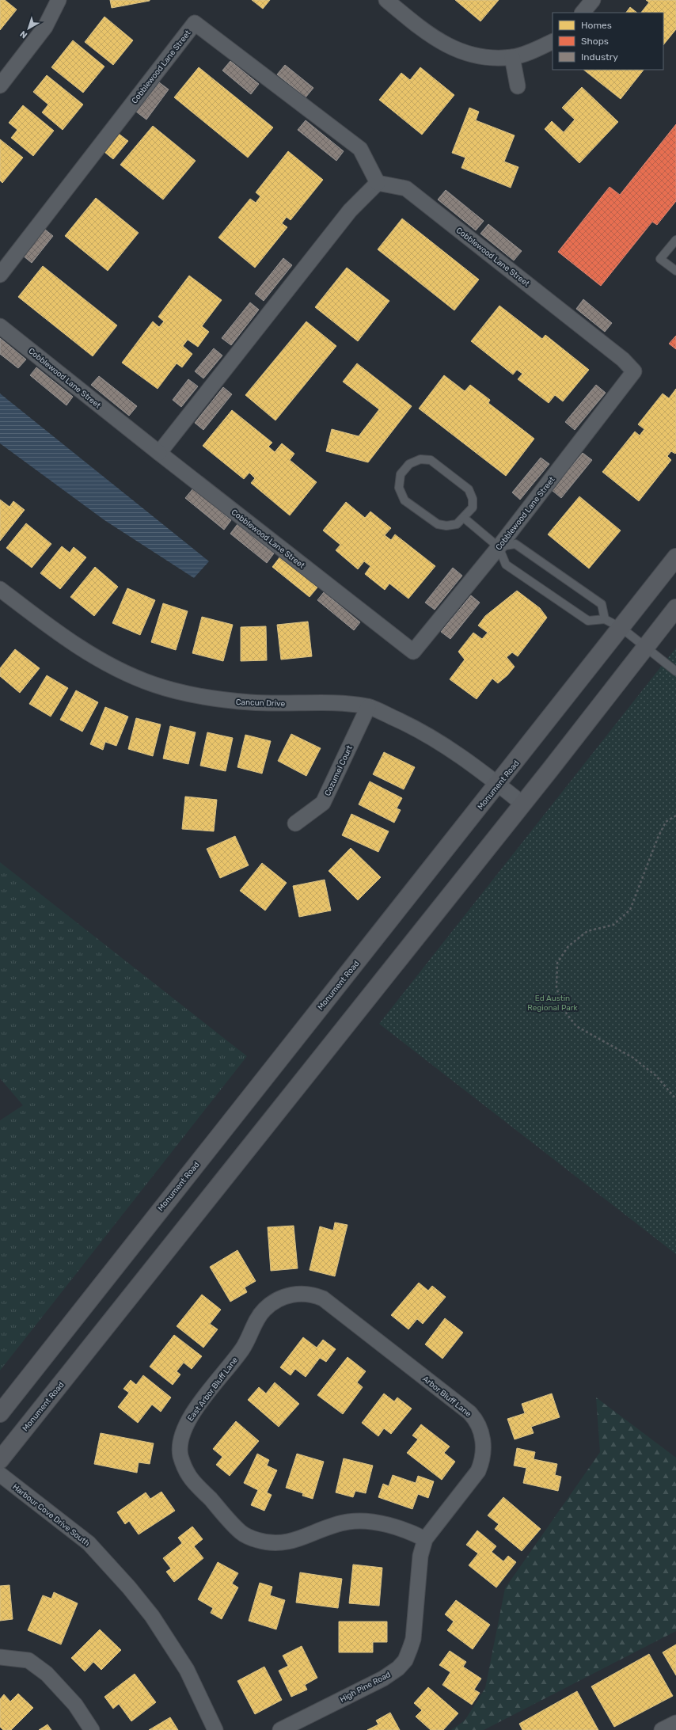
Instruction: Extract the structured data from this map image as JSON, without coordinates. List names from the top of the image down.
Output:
{
  "streets": {
    "street": [
      "Cobblewood Lane Street",
      "Cancun Drive",
      "Cozumel Court",
      "Monument Road",
      "East Arbor Bluff Lane",
      "Arbor Bluff Lane",
      "Harbour Cove Drive South",
      "High Pine Road"
    ]
  },
  "crossings": [
    ["Cancun Drive", "Cozumel Court"],
    ["Cancun Drive", "Monument Road"],
    ["East Arbor Bluff Lane", "Arbor Bluff Lane"],
    ["East Arbor Bluff Lane", "High Pine Road"],
    ["Arbor Bluff Lane", "High Pine Road"]
  ],
  "parks": ["Ed Austin Regional Park"],
  "legend": ["Homes", "Shops", "Industry"],
  "north": "bottom left"
}
